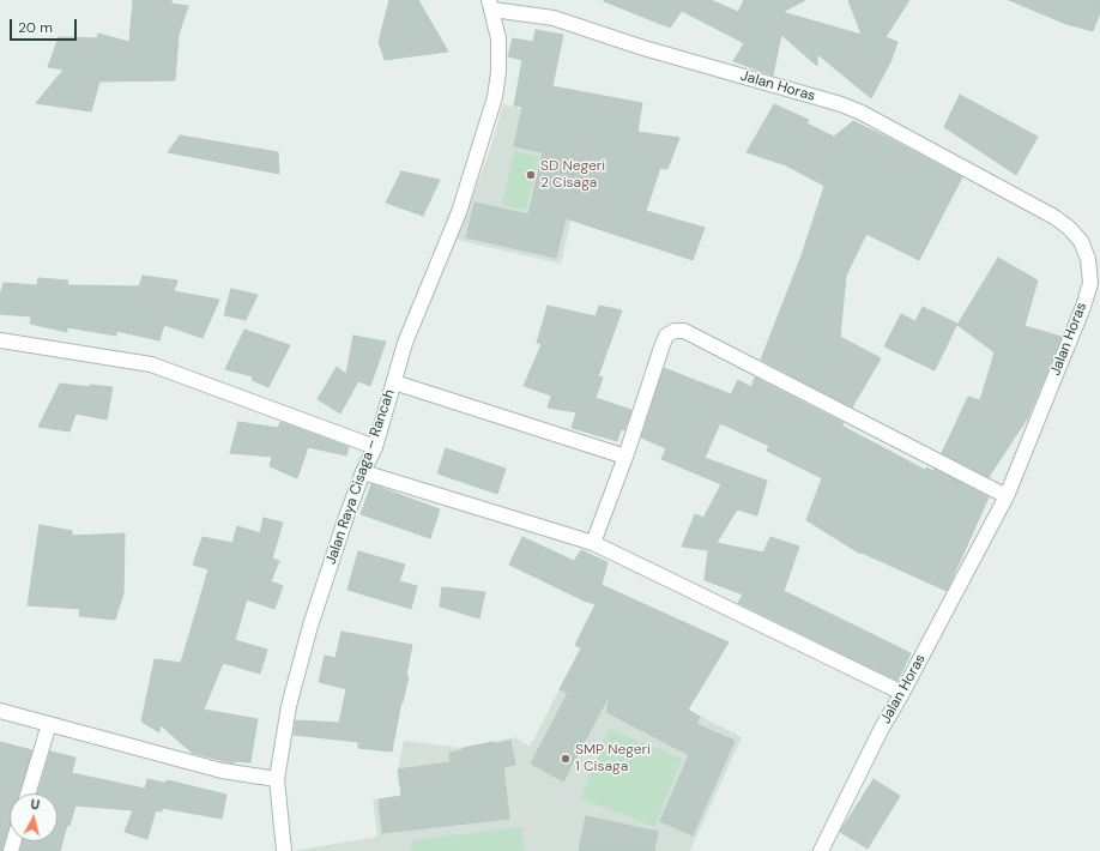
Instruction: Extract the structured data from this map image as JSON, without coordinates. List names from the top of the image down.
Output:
{
  "streets": {
    "street": ["Jalan Horas", "Jalan Raya Cisaga – Rancah"]
  },
  "crossings": [
    ["Jalan Horas", "Jalan Raya Cisaga – Rancah"]
  ],
  "places": ["SD Negeri 2 Cisaga", "SMP Negeri 1 Cisaga"],
  "scale_bar": "20 m",
  "north": "top"
}
